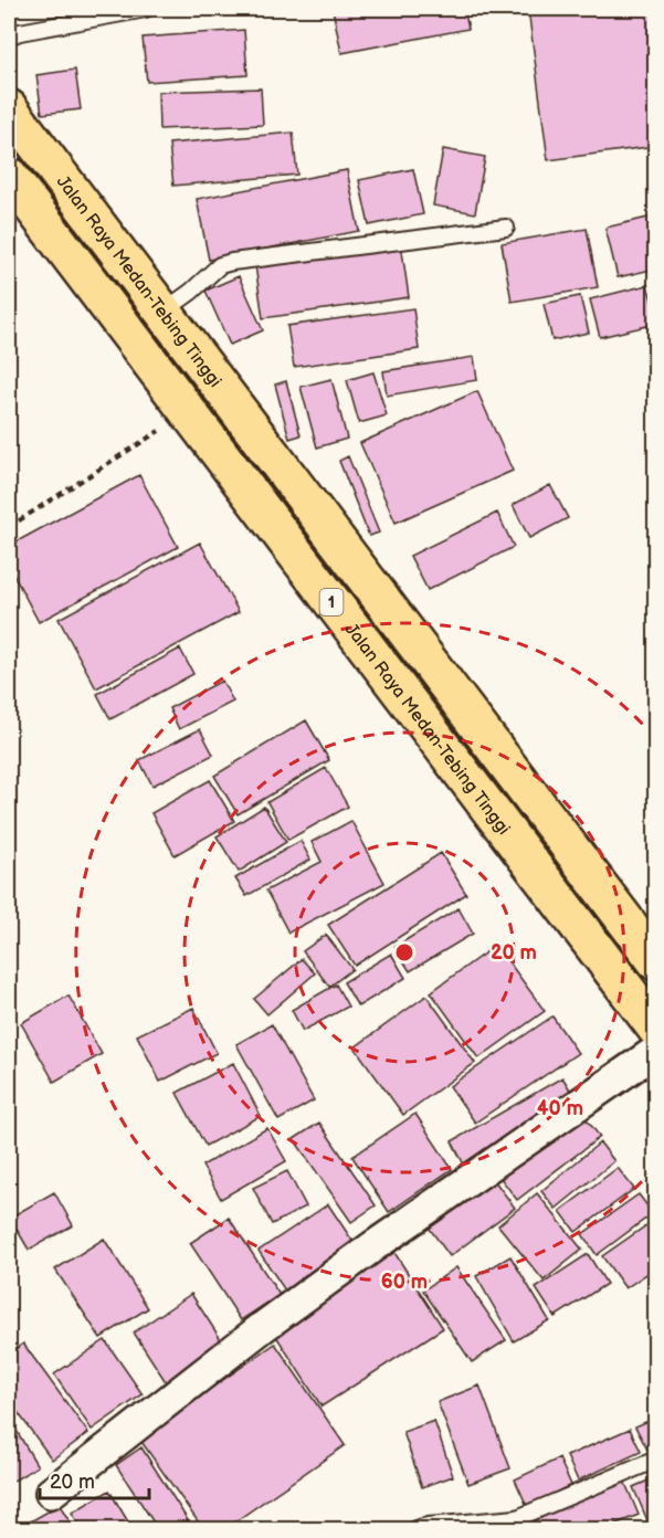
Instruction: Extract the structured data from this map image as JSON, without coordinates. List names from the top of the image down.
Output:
{
  "streets": {
    "highway": ["Jalan Raya Medan-Tebing Tinggi", "1"]
  },
  "scale_bar": "20 m",
  "rings": ["20 m", "40 m", "60 m"]
}
